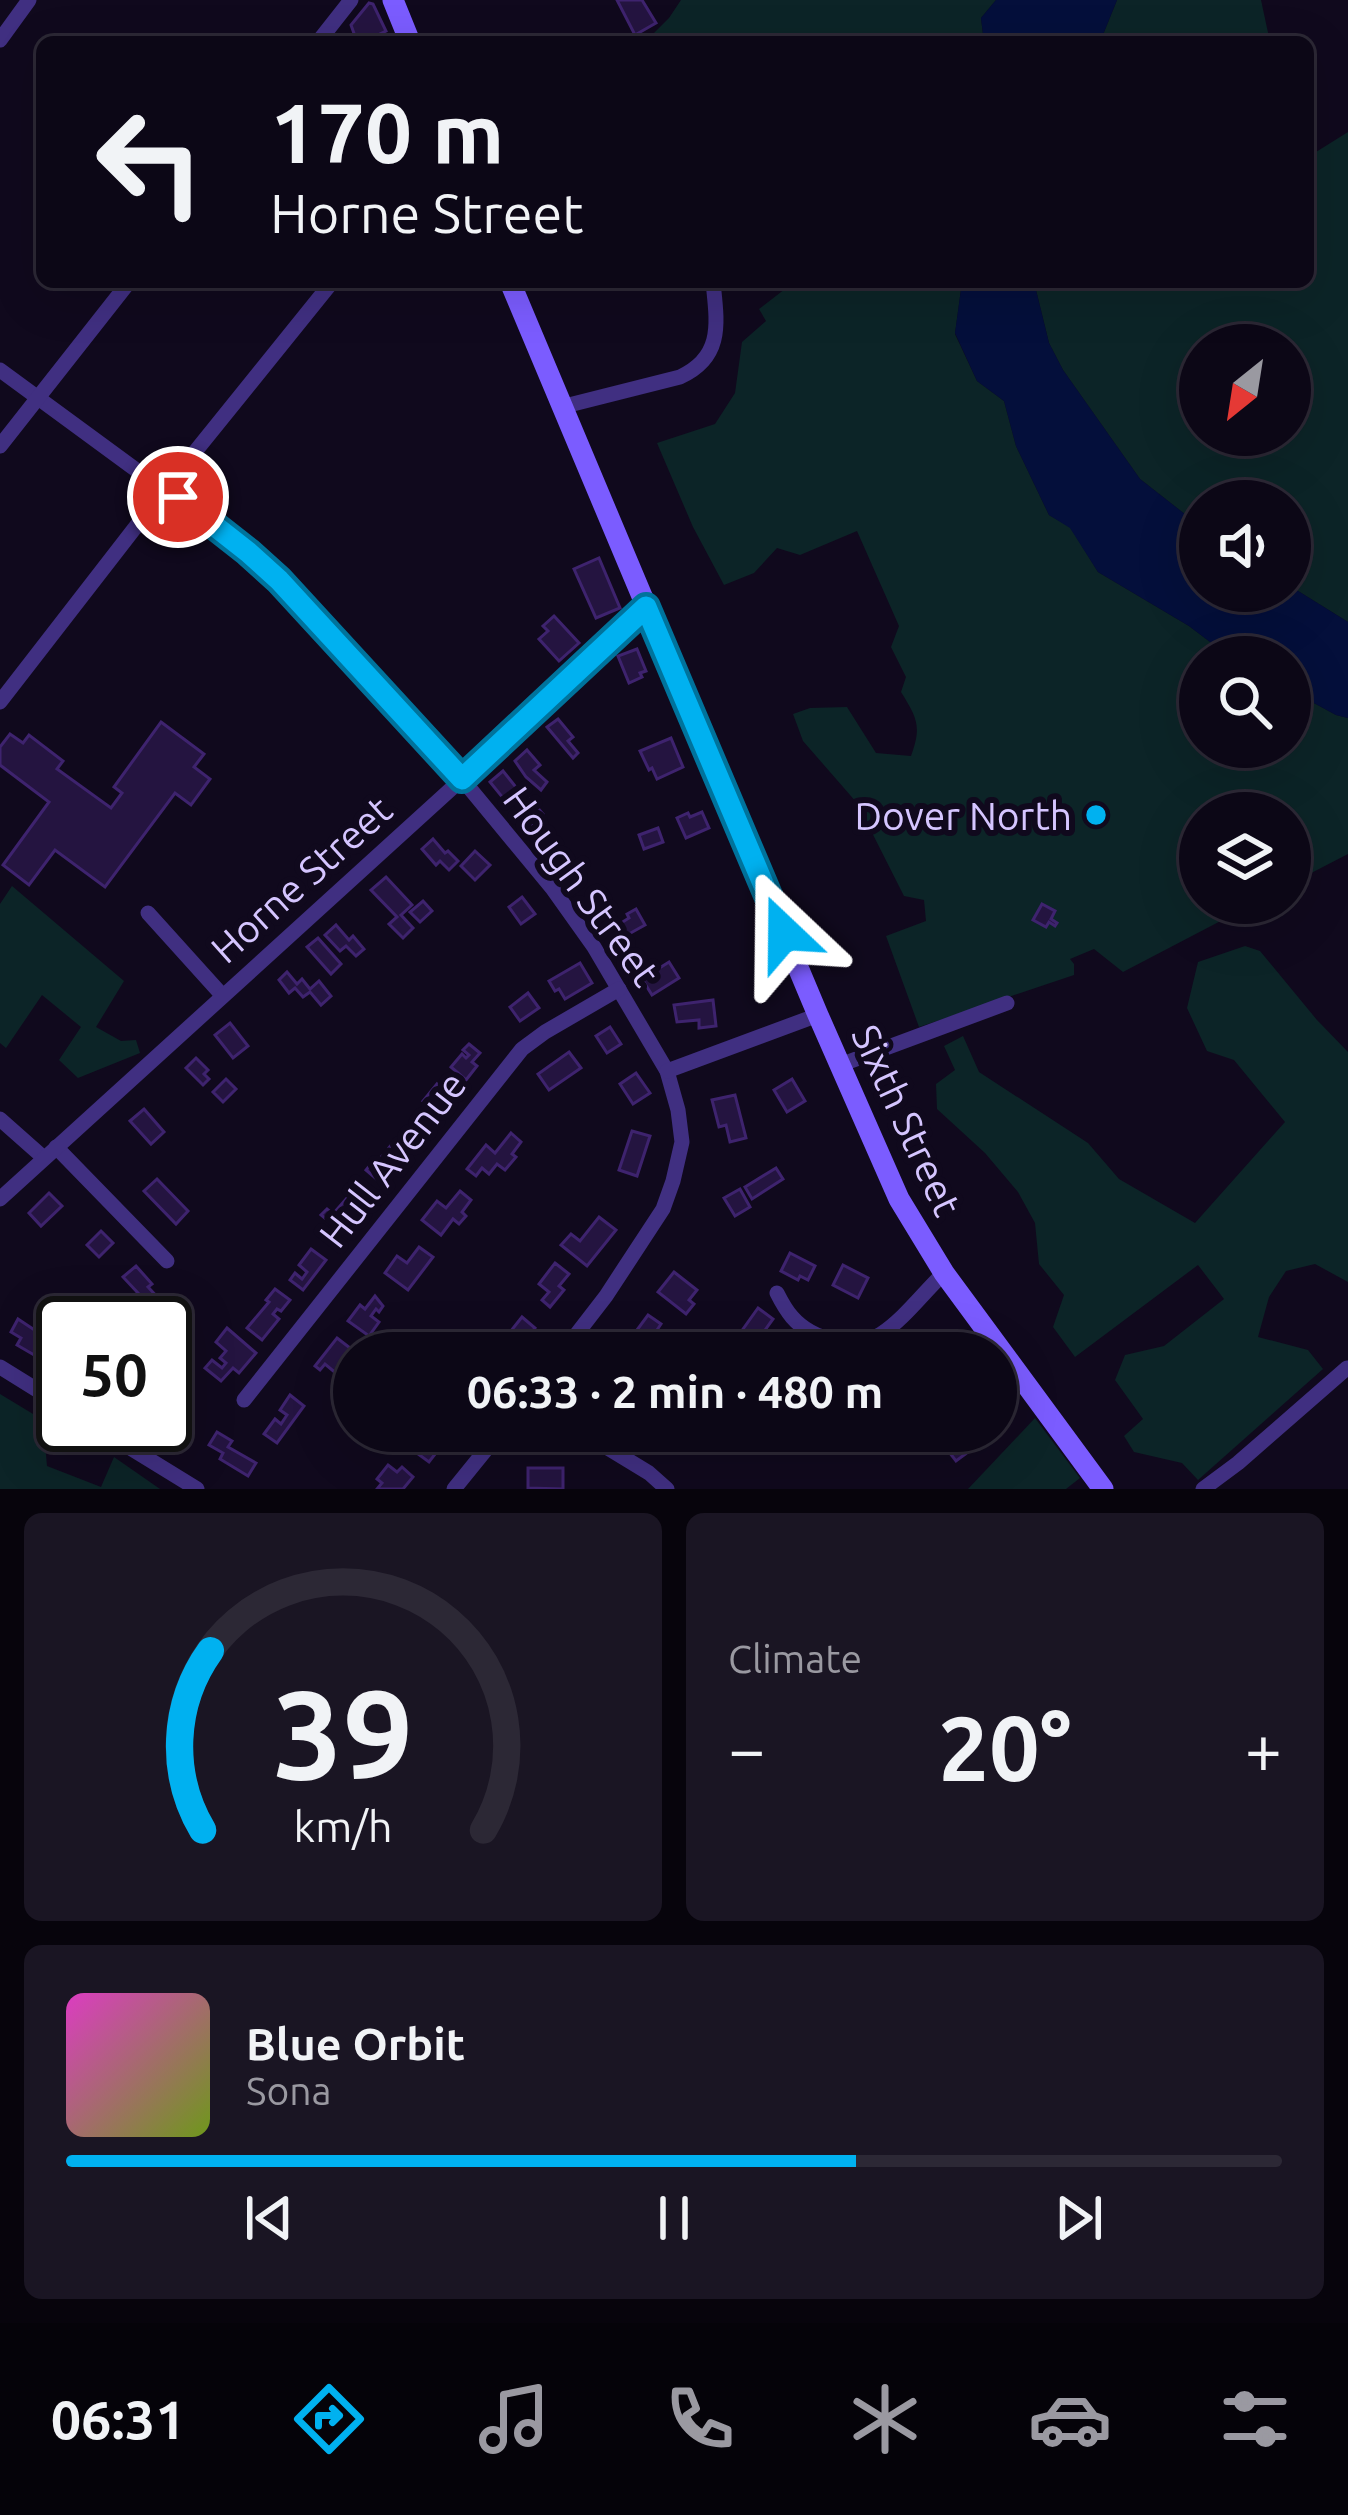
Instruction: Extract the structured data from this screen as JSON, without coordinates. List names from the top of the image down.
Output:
{
  "streets": {
    "main road": ["Sixth Street"],
    "street": ["Horne Street", "Hough Street", "Hull Avenue"]
  },
  "crossings": [
    ["Horne Street", "Hough Street"],
    ["Horne Street", "Sixth Street"],
    ["Hough Street", "Hull Avenue"]
  ],
  "places": ["Dover North"],
  "north": "bottom left",
  "page": {
    "turn": ["170 m", "Horne Street"],
    "limit": "50",
    "trip": "06:33 · 2 min · 480 m",
    "tile": "Climate",
    "heat": ["−", "20°", "+"],
    "song": ["Blue Orbit", "Sona"],
    "tabs": "06:31",
    "gauge": ["39", "km/h"]
  }
}
